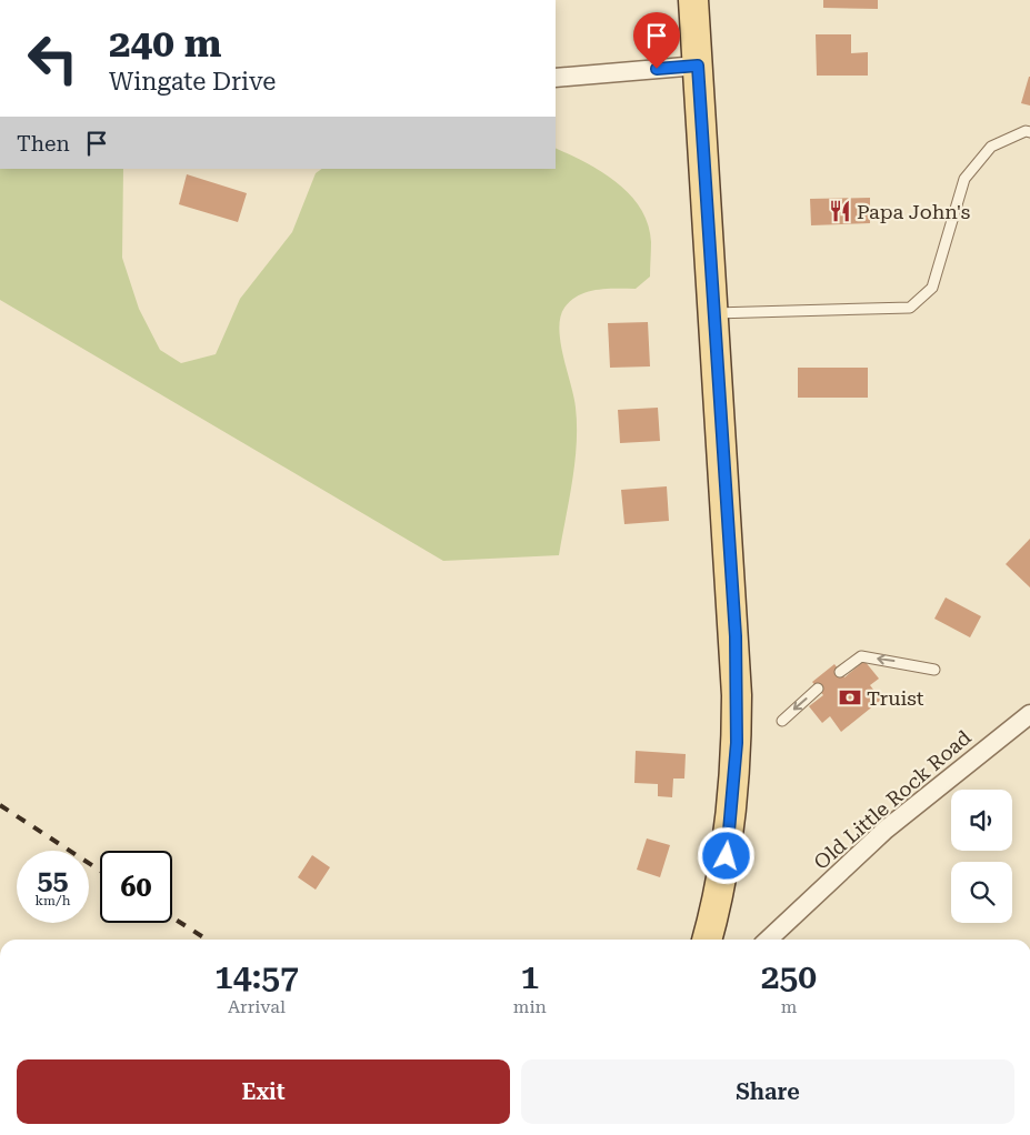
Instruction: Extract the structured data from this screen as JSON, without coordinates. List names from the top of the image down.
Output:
{
  "streets": {
    "street": ["Old Little Rock Road"]
  },
  "places": {
    "restaurant": ["Papa John's"],
    "bank": ["Truist"]
  },
  "page": {
    "turn": ["240 m", "Wingate Drive"],
    "then": "Then",
    "speed": "55 km/h",
    "limit": "60",
    "eta": [
      "14:57",
      "Arrival",
      "1",
      "min",
      "250",
      "m"
    ],
    "buttons": ["Exit", "Share"]
  }
}
